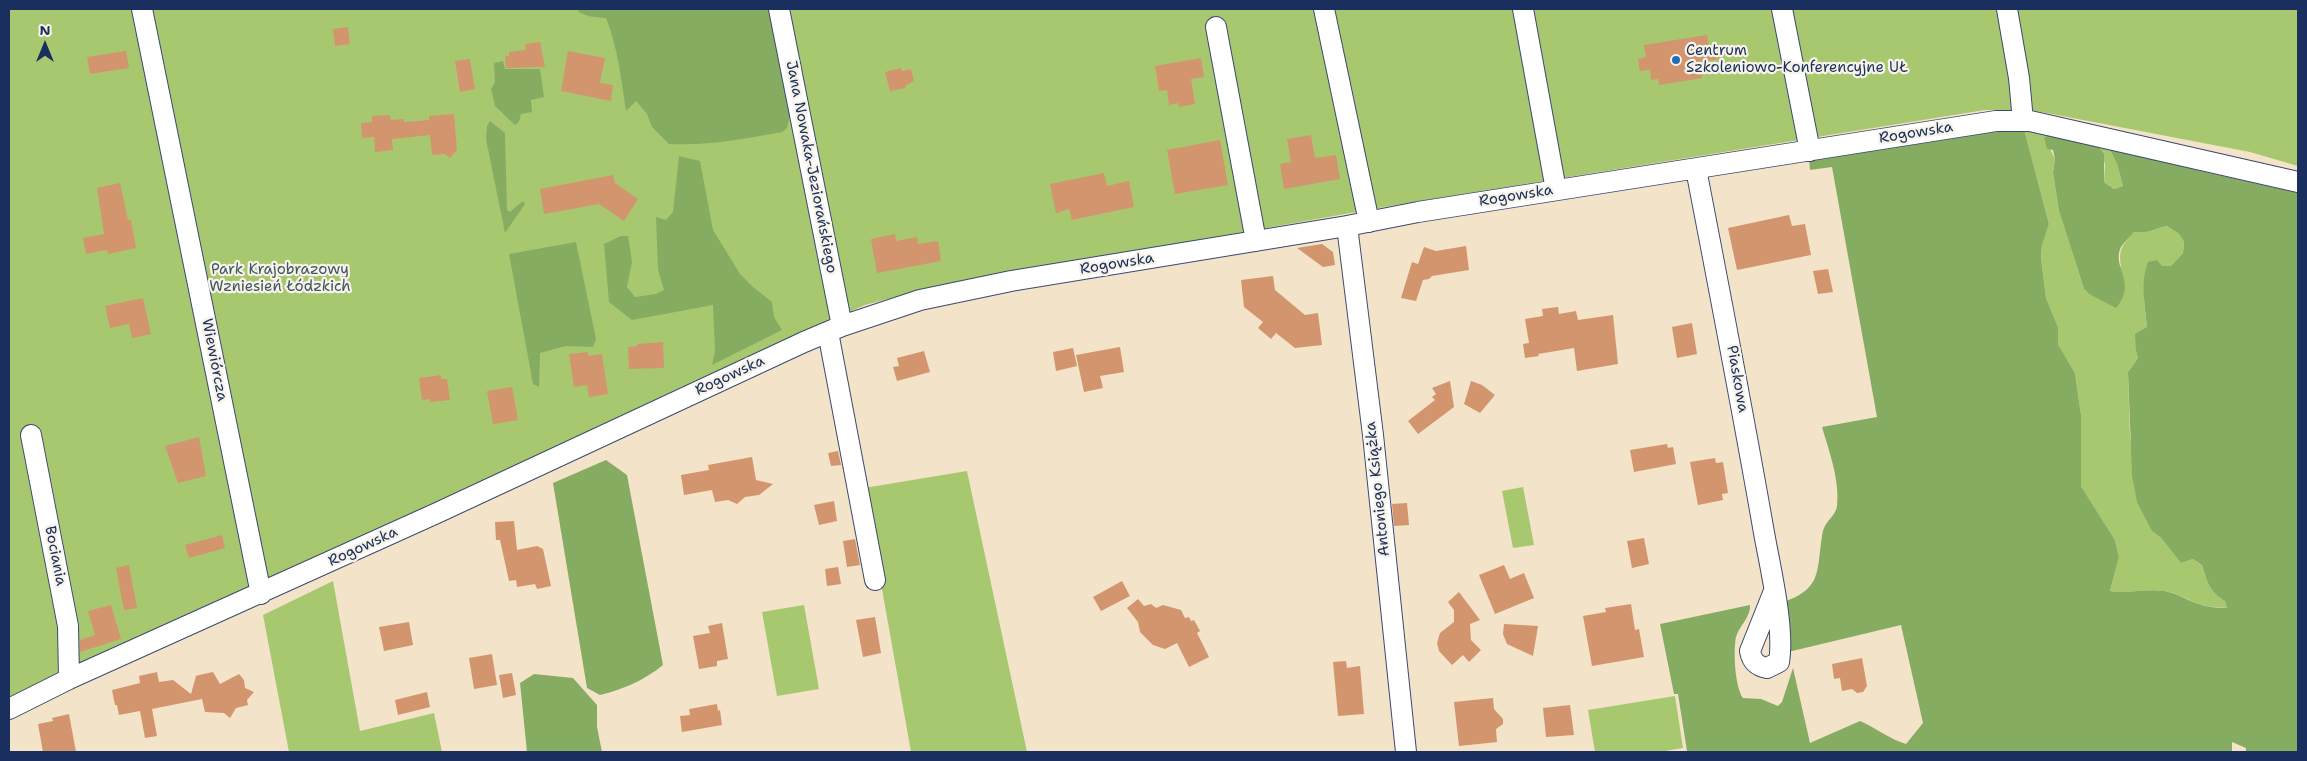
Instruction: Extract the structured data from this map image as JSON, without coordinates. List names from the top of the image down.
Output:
{
  "streets": {
    "street": [
      "Rogowska",
      "Jana Nowaka-Jeziorańskiego",
      "Wiewiórcza",
      "Piaskowa",
      "Antoniego Książka",
      "Bociania"
    ]
  },
  "crossings": [
    ["Rogowska", "Jana Nowaka-Jeziorańskiego"],
    ["Rogowska", "Wiewiórcza"],
    ["Rogowska", "Piaskowa"],
    ["Rogowska", "Antoniego Książka"],
    ["Rogowska", "Bociania"]
  ],
  "parks": ["Park Krajobrazowy Wzniesień Łódzkich"],
  "places": ["Centrum Szkoleniowo-Konferencyjne UŁ"],
  "north": "top"
}
